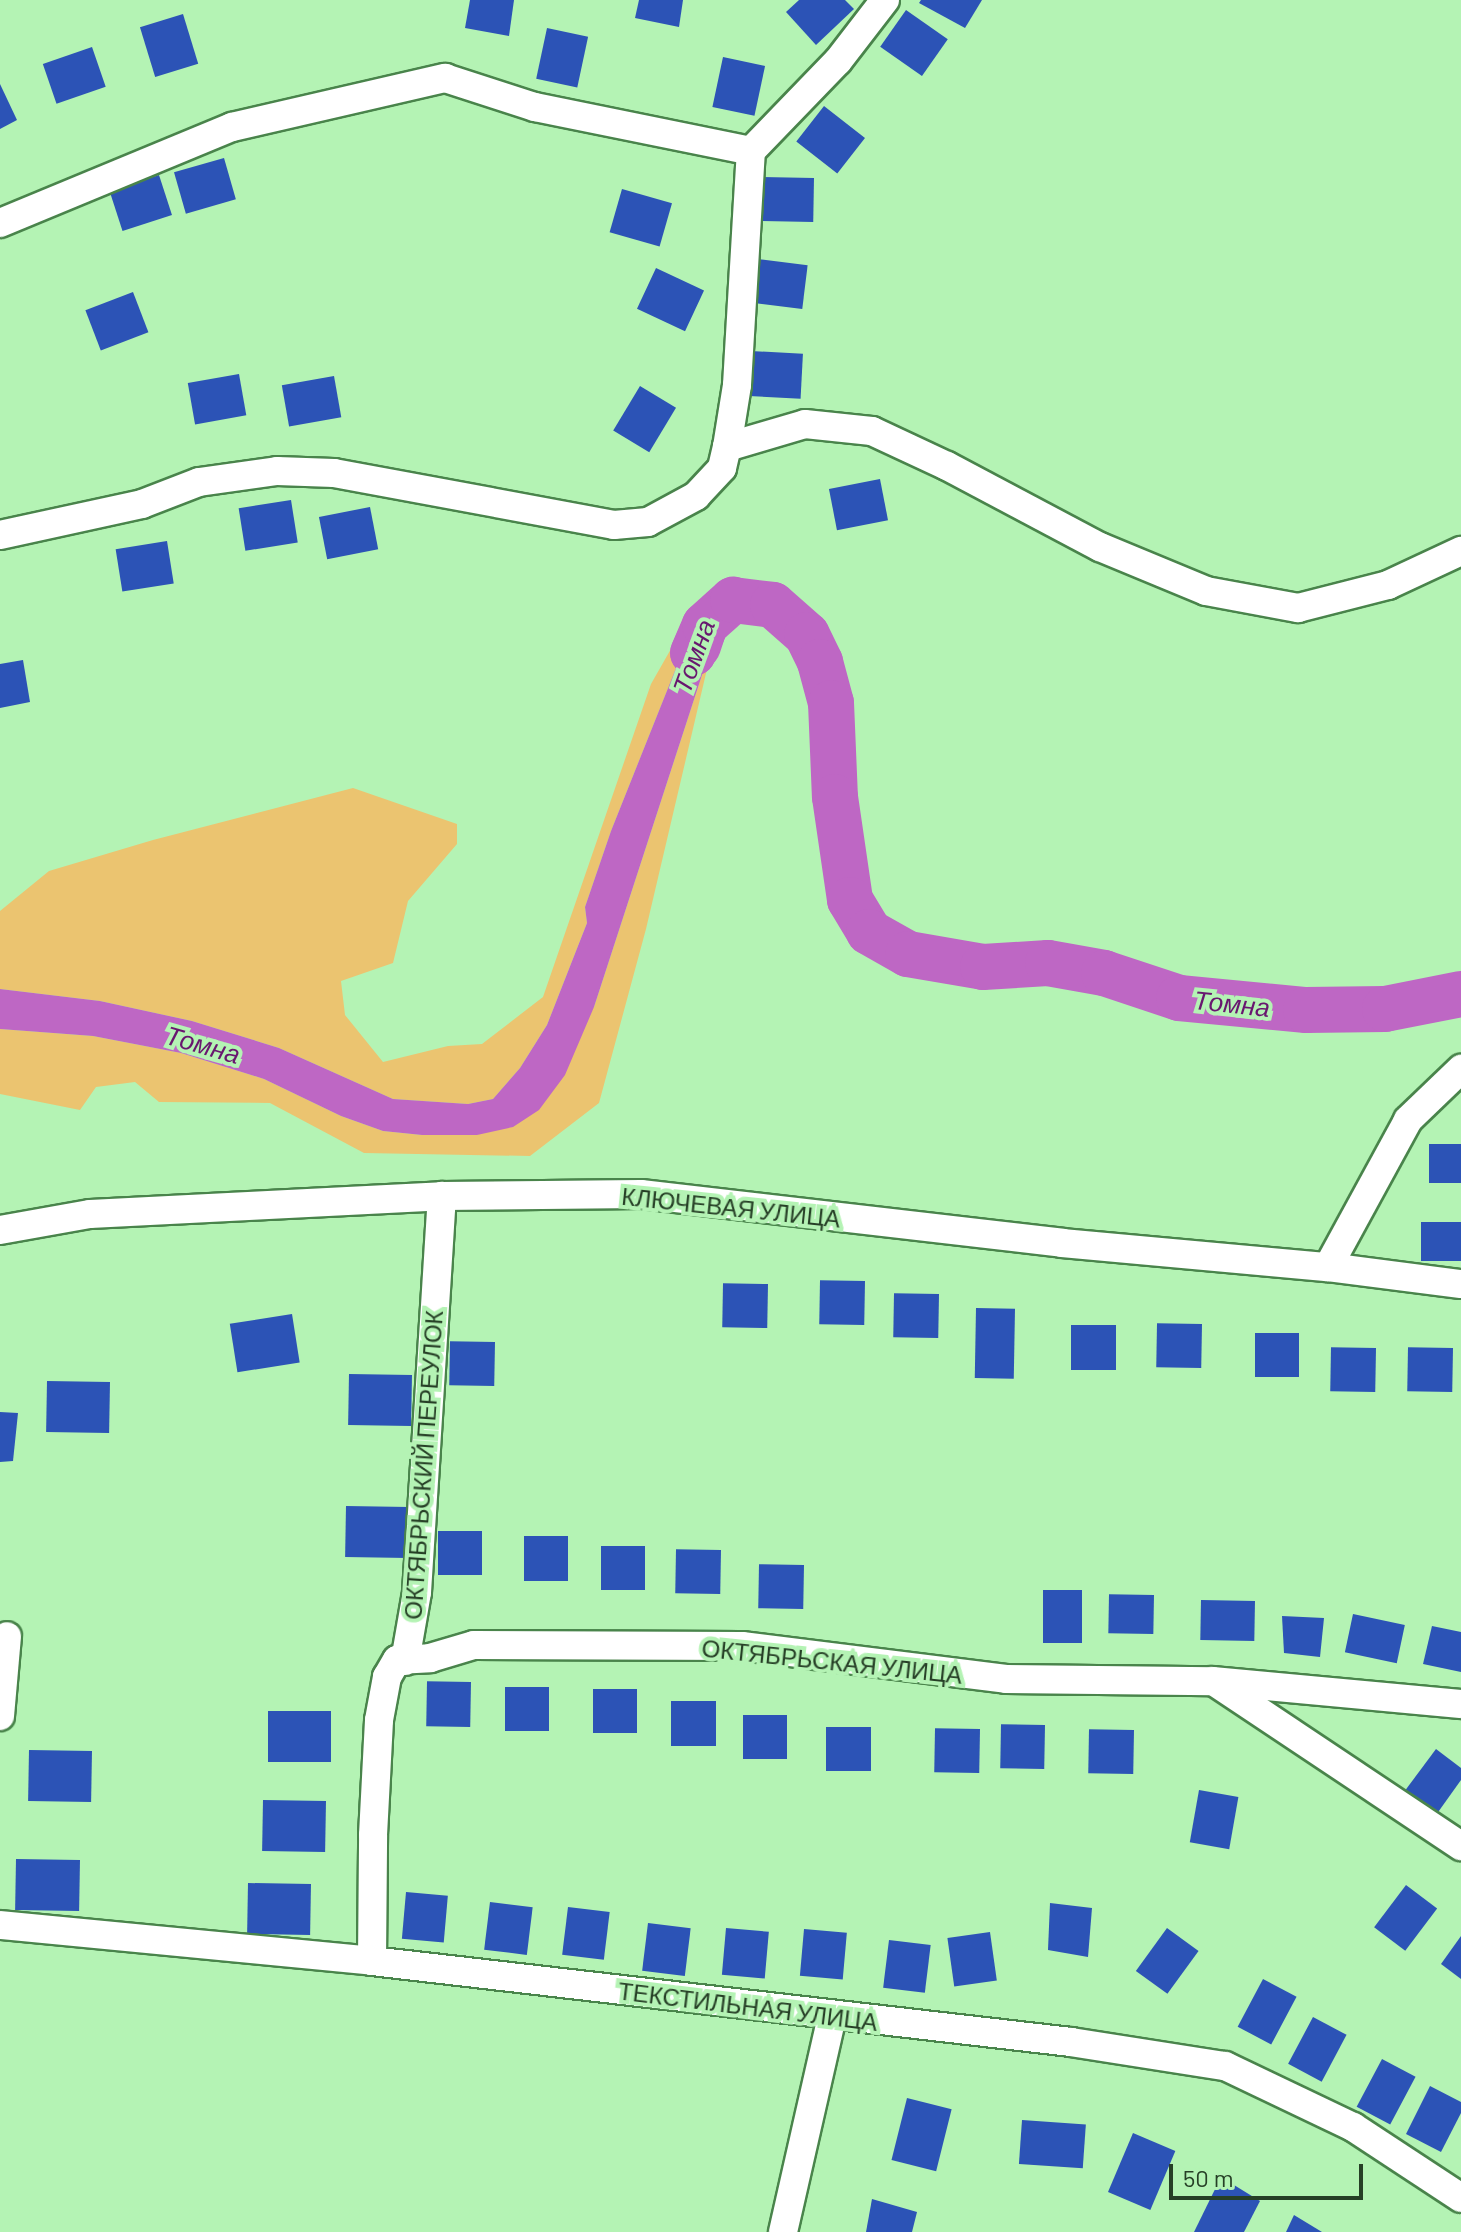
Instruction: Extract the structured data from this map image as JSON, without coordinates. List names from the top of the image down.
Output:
{
  "streets": {
    "street": [
      "КЛЮЧЕВАЯ УЛИЦА",
      "ОКТЯБРЬСКИЙ ПЕРЕУЛОК",
      "ОКТЯБРЬСКАЯ УЛИЦА",
      "ТЕКСТИЛЬНАЯ УЛИЦА"
    ]
  },
  "crossings": [
    ["КЛЮЧЕВАЯ УЛИЦА", "ОКТЯБРЬСКИЙ ПЕРЕУЛОК"],
    ["ОКТЯБРЬСКИЙ ПЕРЕУЛОК", "ОКТЯБРЬСКАЯ УЛИЦА"],
    ["ОКТЯБРЬСКИЙ ПЕРЕУЛОК", "ТЕКСТИЛЬНАЯ УЛИЦА"]
  ],
  "water": ["Томна"],
  "scale_bar": "50 m"
}
